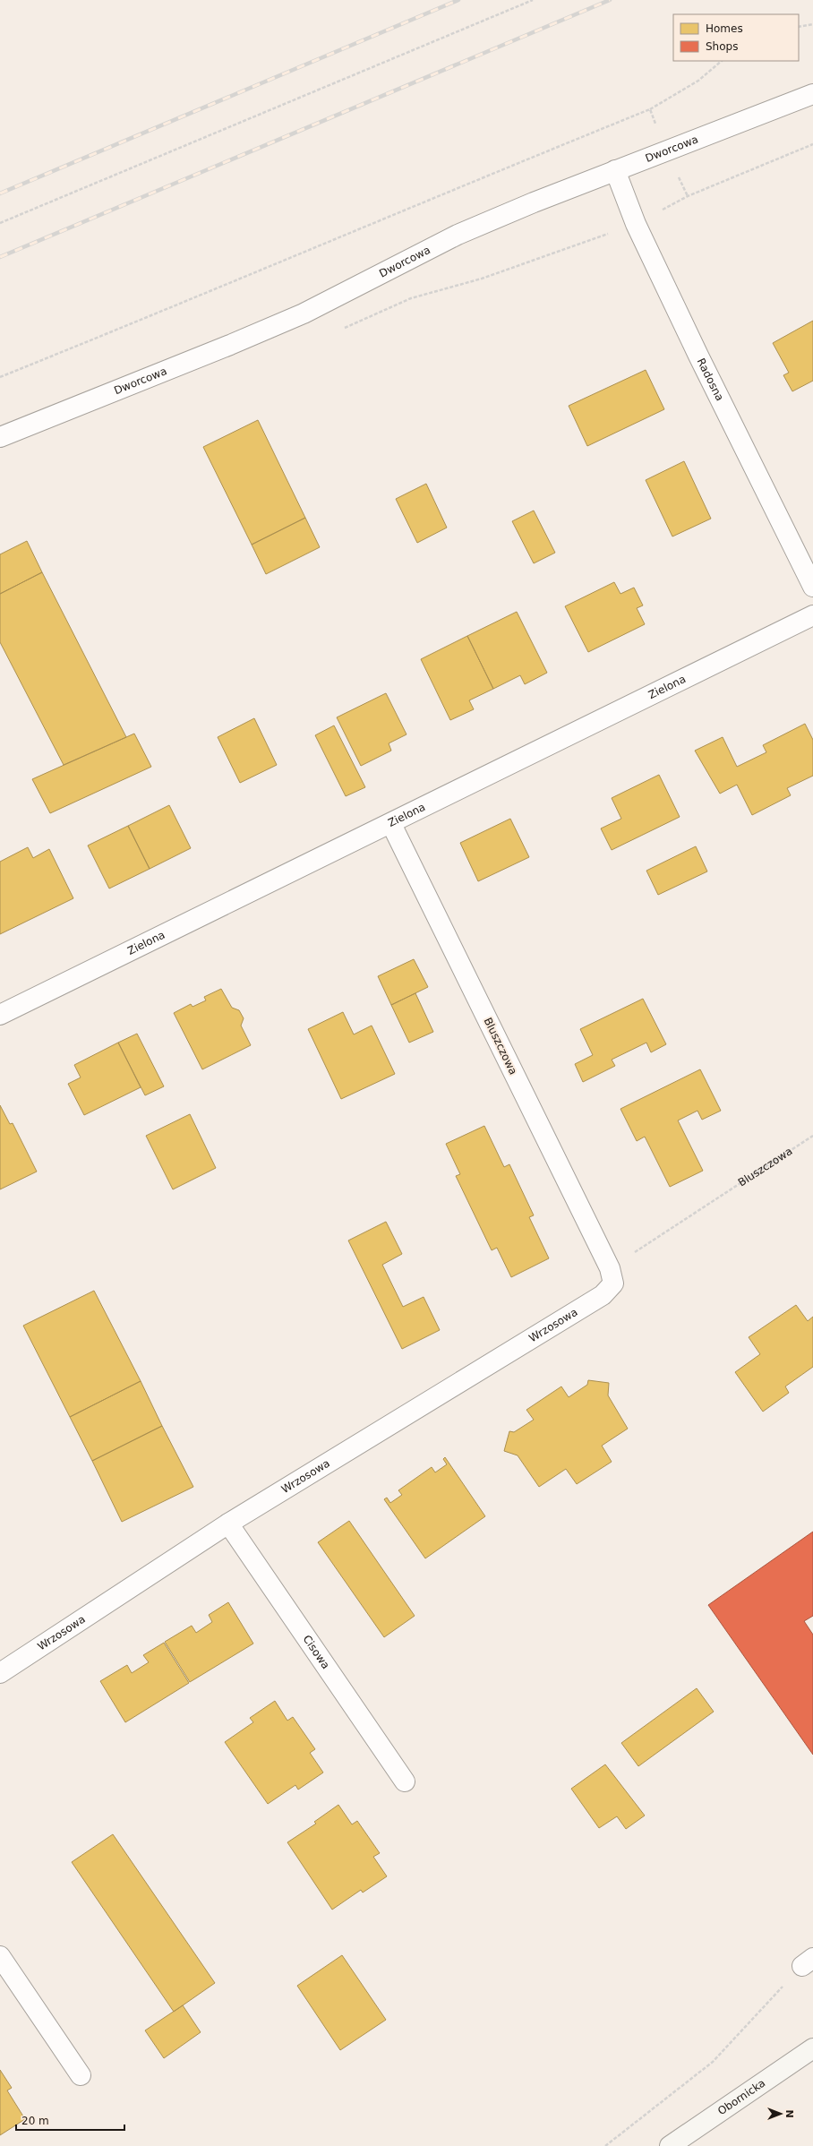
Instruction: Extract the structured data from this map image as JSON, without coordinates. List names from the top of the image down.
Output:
{
  "streets": {
    "main road": ["Obornicka"],
    "street": [
      "Dworcowa",
      "Radosna",
      "Zielona",
      "Bluszczowa",
      "Wrzosowa",
      "Cisowa"
    ]
  },
  "crossings": [
    ["Dworcowa", "Radosna"],
    ["Zielona", "Bluszczowa"],
    ["Bluszczowa", "Wrzosowa"],
    ["Wrzosowa", "Cisowa"]
  ],
  "legend": ["Homes", "Shops"],
  "scale_bar": "20 m",
  "north": "right"
}
